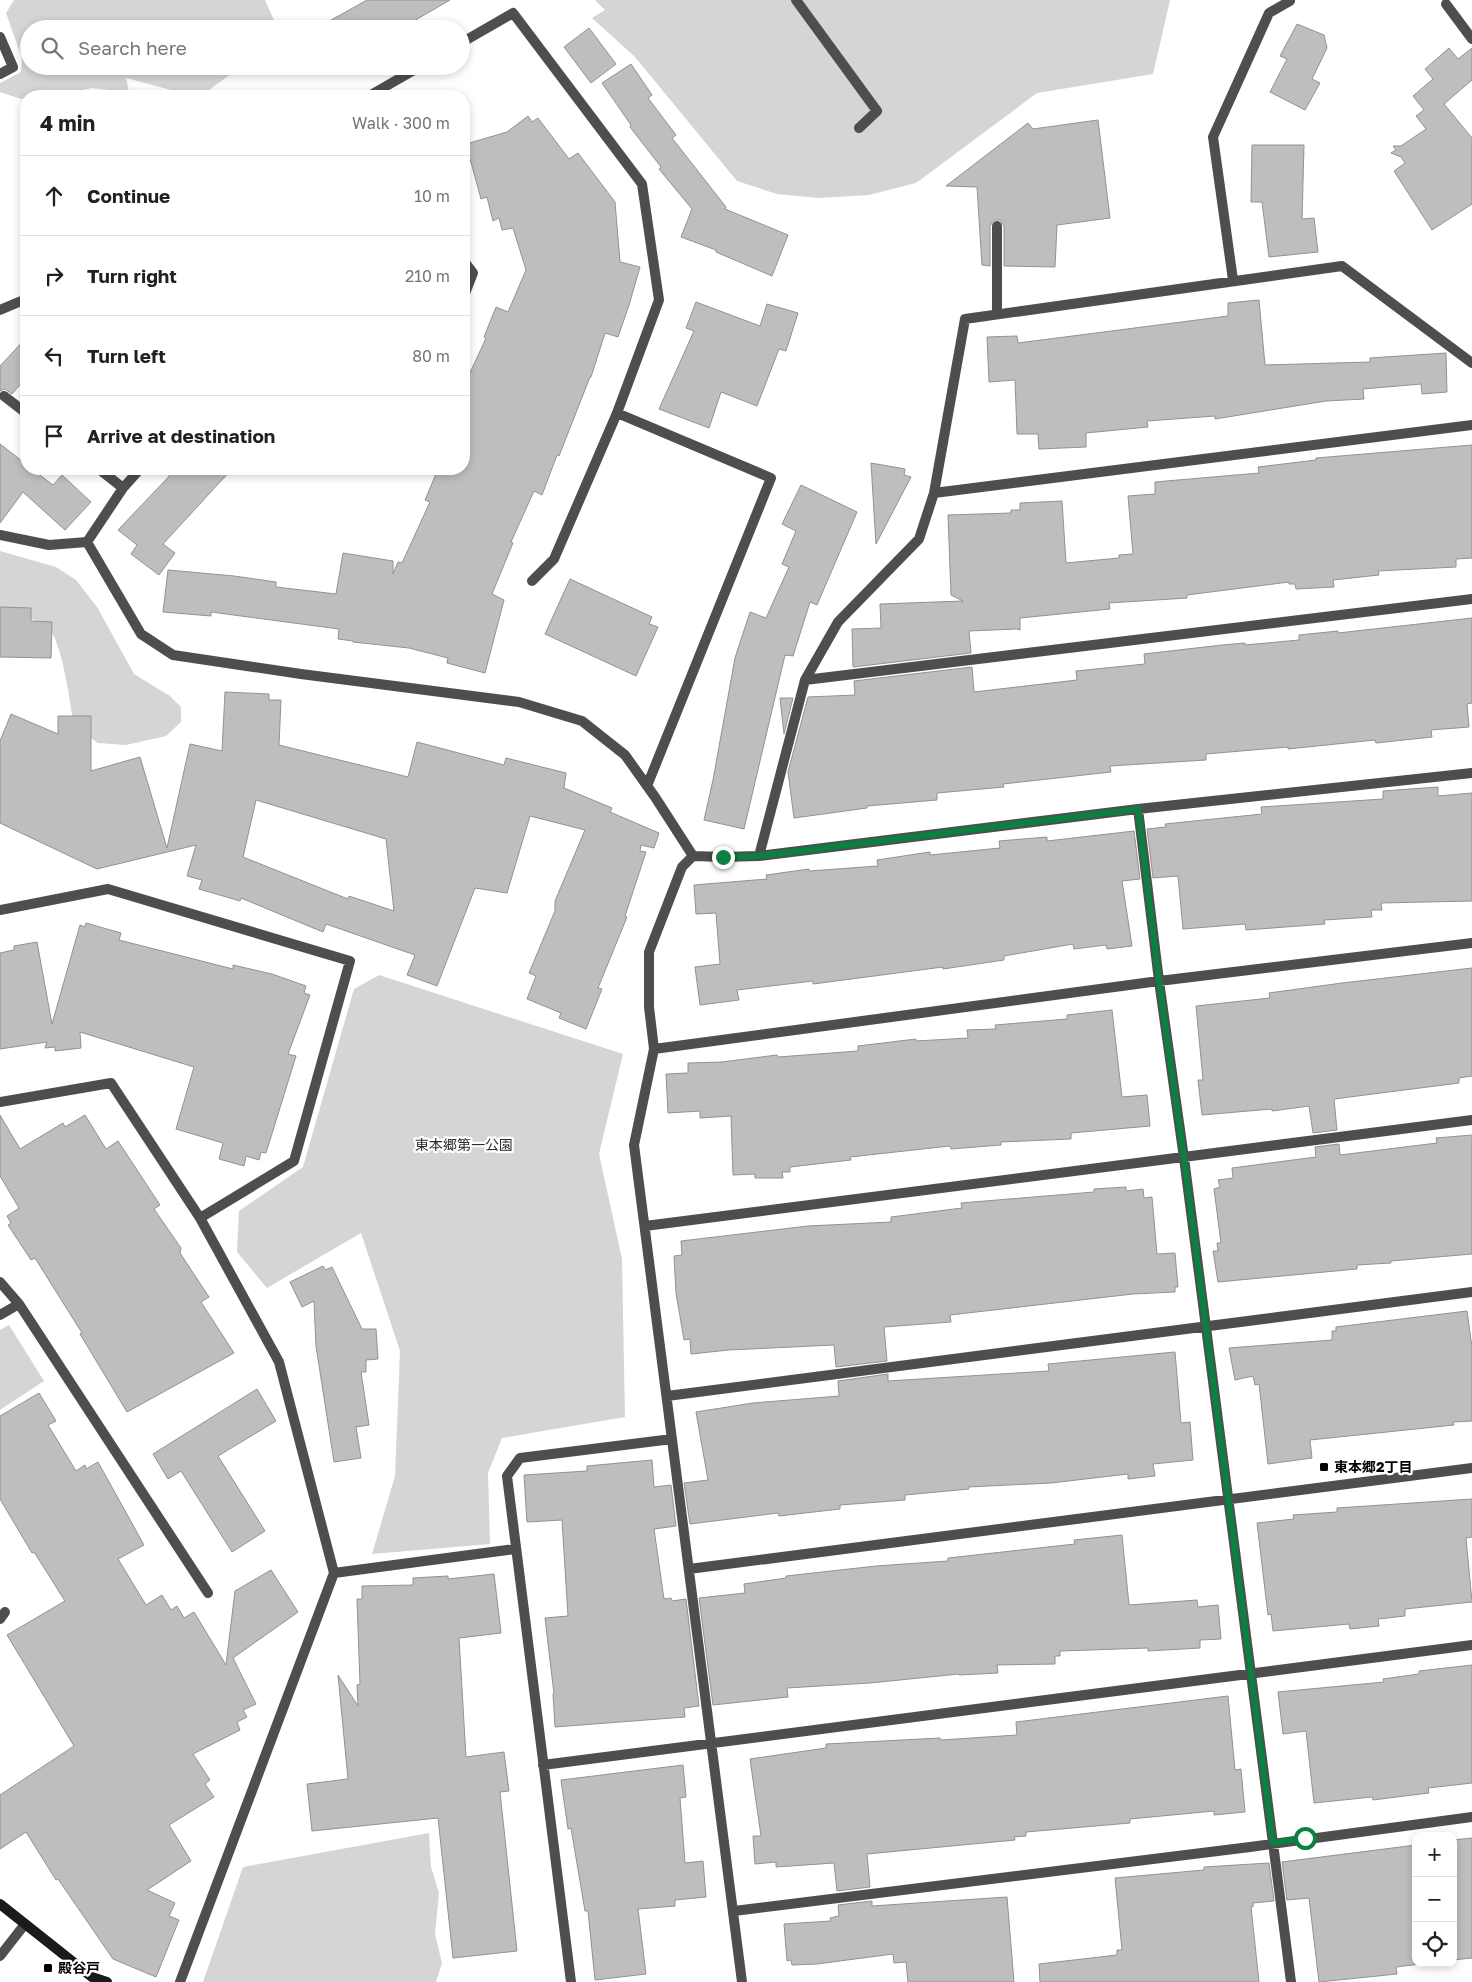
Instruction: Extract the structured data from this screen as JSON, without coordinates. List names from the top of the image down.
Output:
{
  "parks": ["東本郷第一公園"],
  "places": {
    "transit": ["東本郷2丁目", "殿谷戸"]
  },
  "page": {
    "search": "Search here",
    "heading": ["4 min", "Walk · 300 m"],
    "list": [
      ["Continue", "10 m"],
      ["Turn right", "210 m"],
      ["Turn left", "80 m"],
      "Arrive at destination"
    ],
    "map_buttons": ["+", "−"]
  }
}
